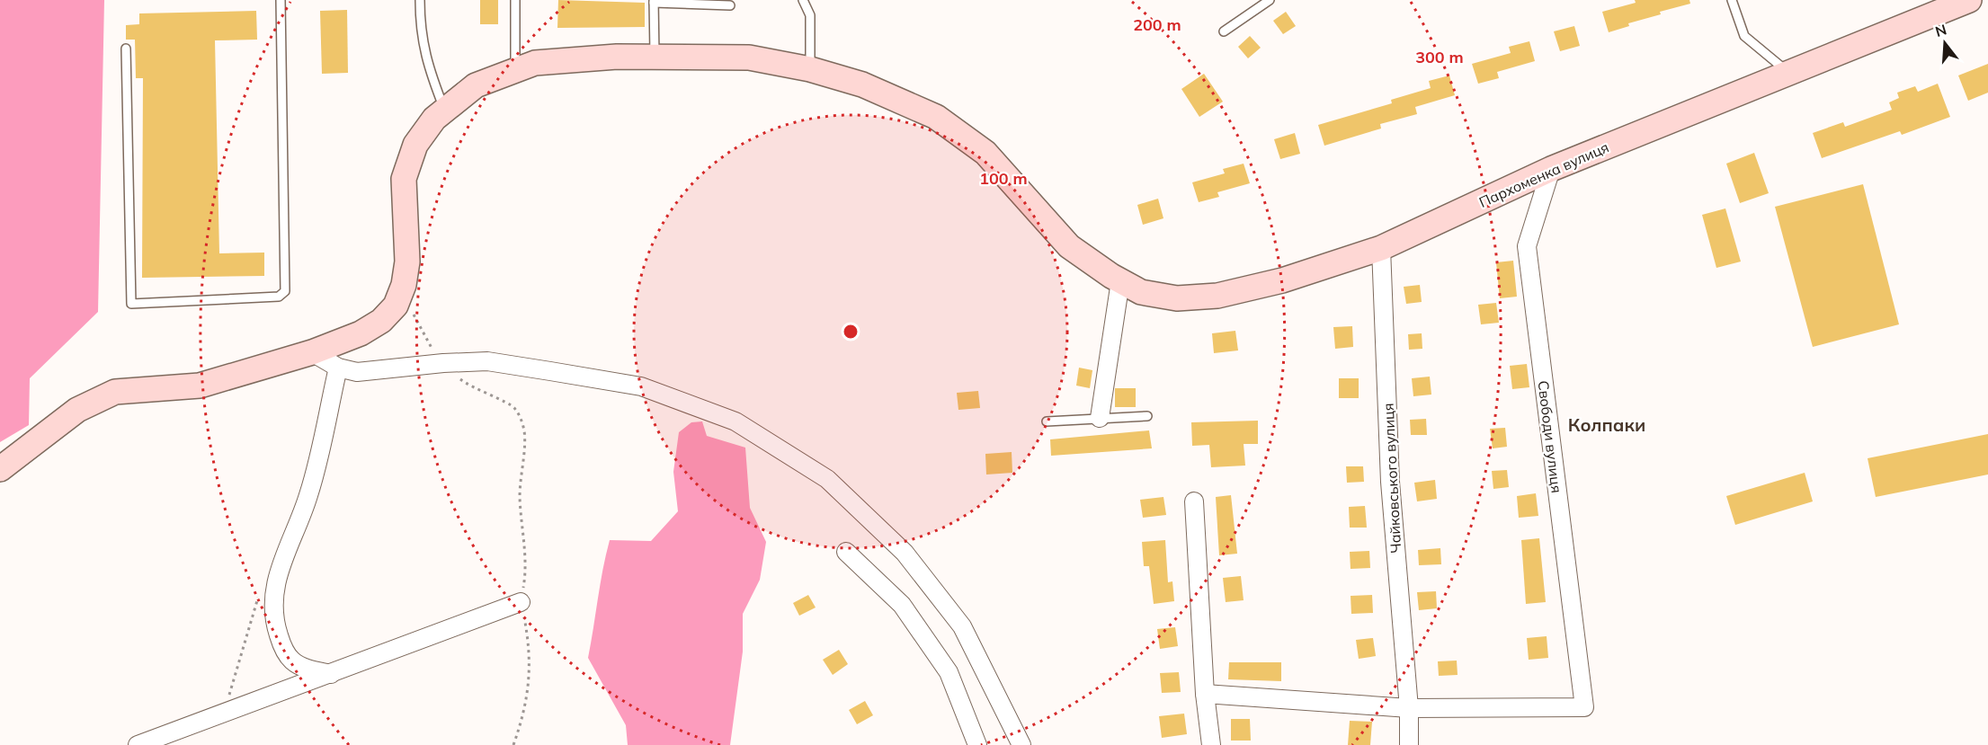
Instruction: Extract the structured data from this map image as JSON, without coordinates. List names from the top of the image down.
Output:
{
  "streets": {
    "main road": ["Пархоменка вулиця"],
    "street": ["Свободи вулиця", "Чайковського вулиця"]
  },
  "crossings": [
    ["Пархоменка вулиця", "Свободи вулиця"],
    ["Пархоменка вулиця", "Чайковського вулиця"],
    ["Свободи вулиця", "Чайковського вулиця"]
  ],
  "districts": ["Колпаки"],
  "north": "top",
  "rings": ["200 m", "300 m", "100 m"]
}
